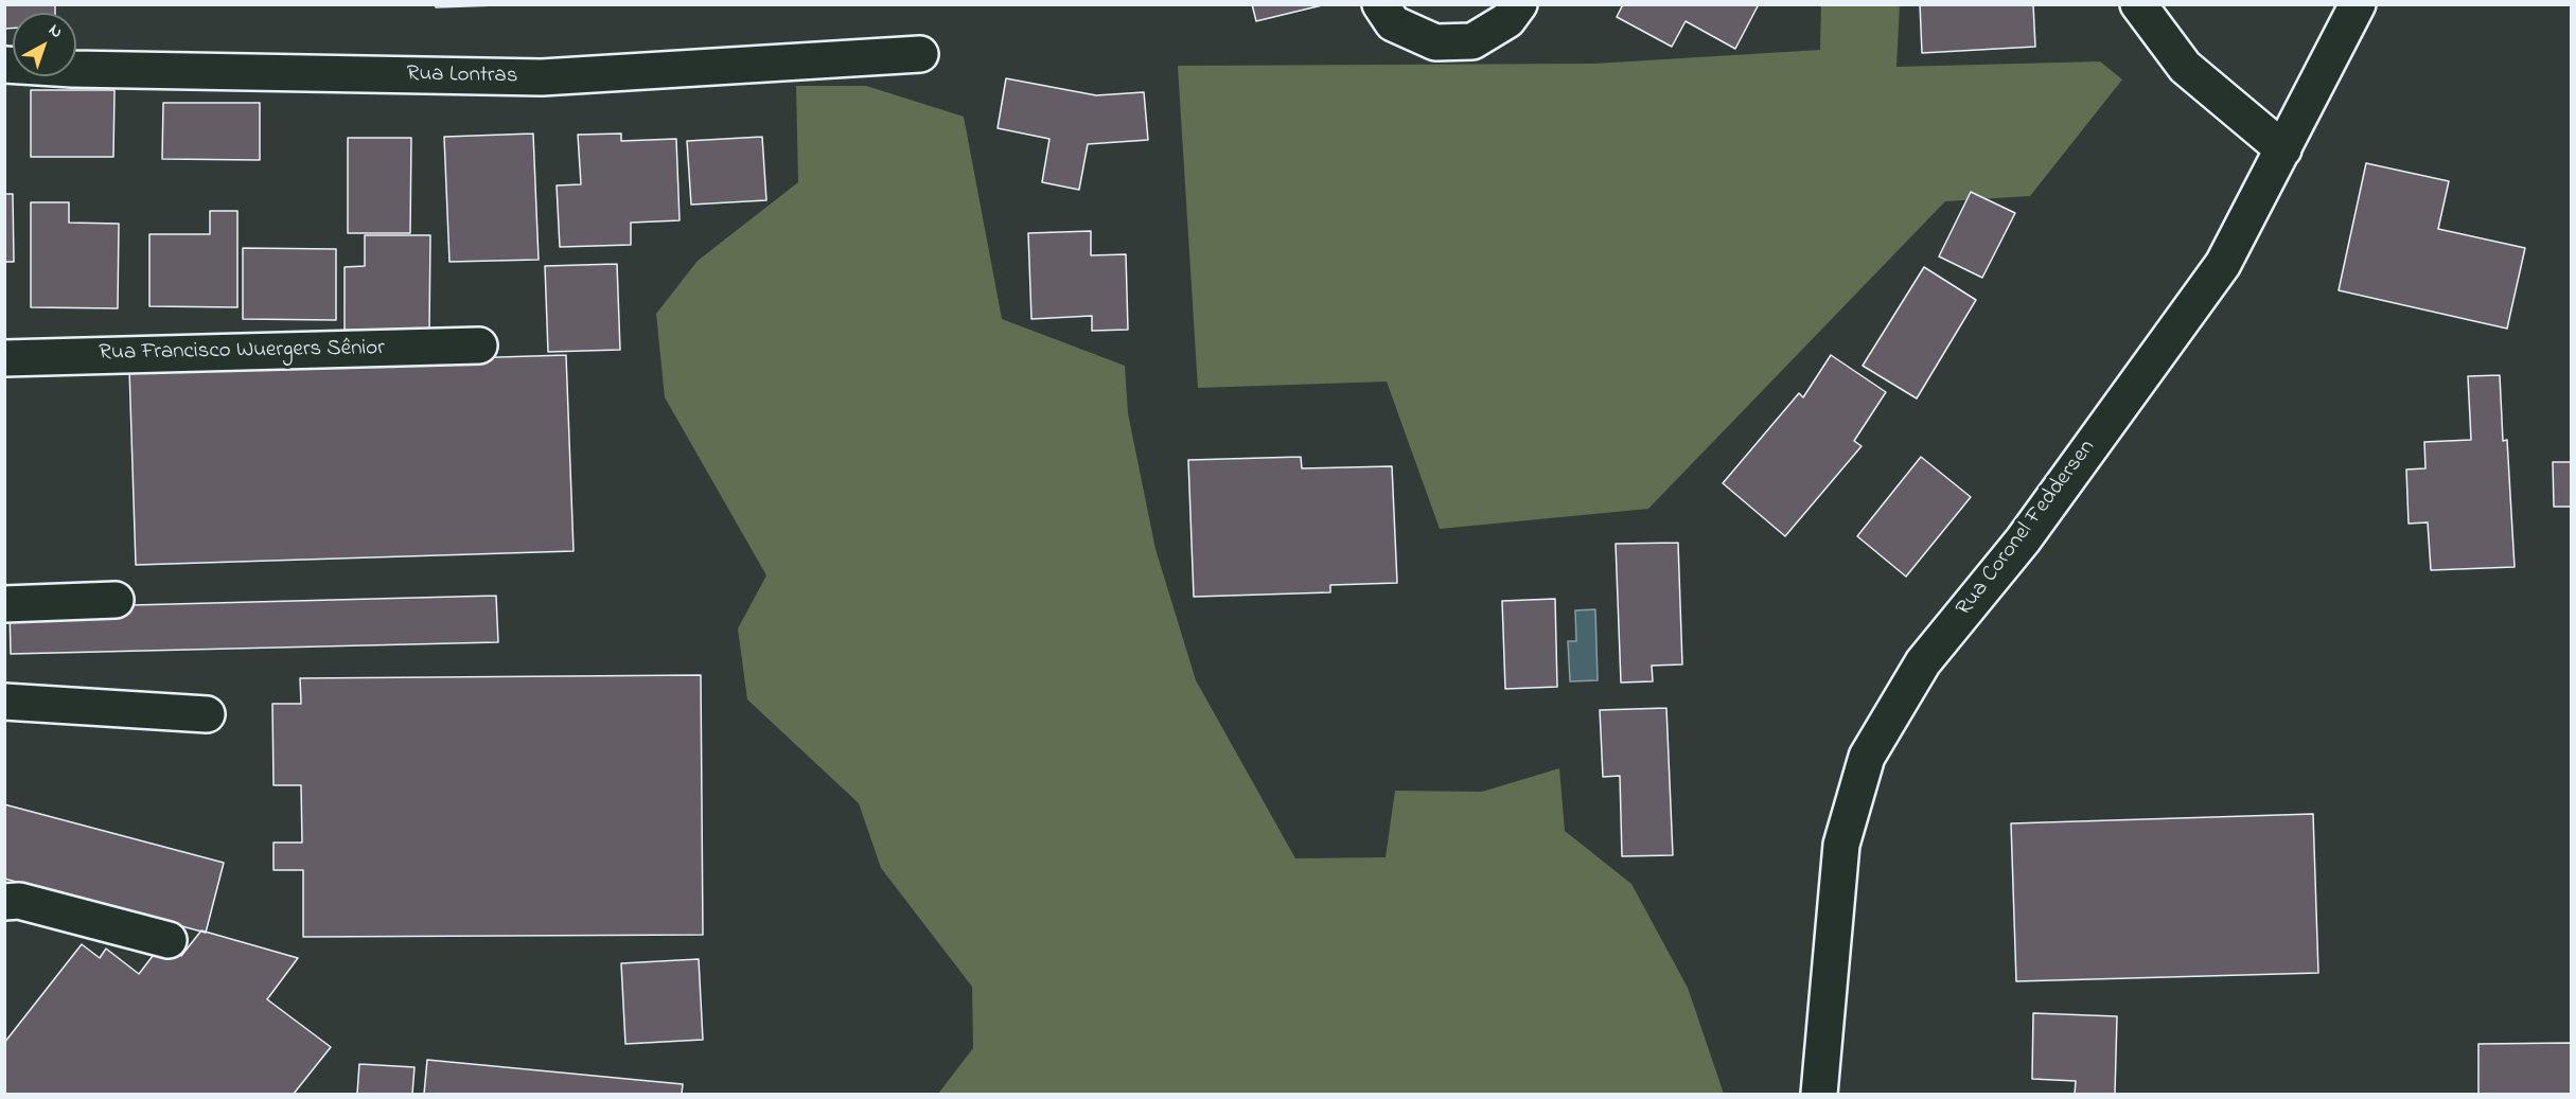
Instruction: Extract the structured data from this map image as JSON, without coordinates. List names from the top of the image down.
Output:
{
  "streets": {
    "street": ["Rua Lontras", "Rua Francisco Wuergers Sênior", "Rua Coronel Feddersen"]
  },
  "north": "top right"
}
